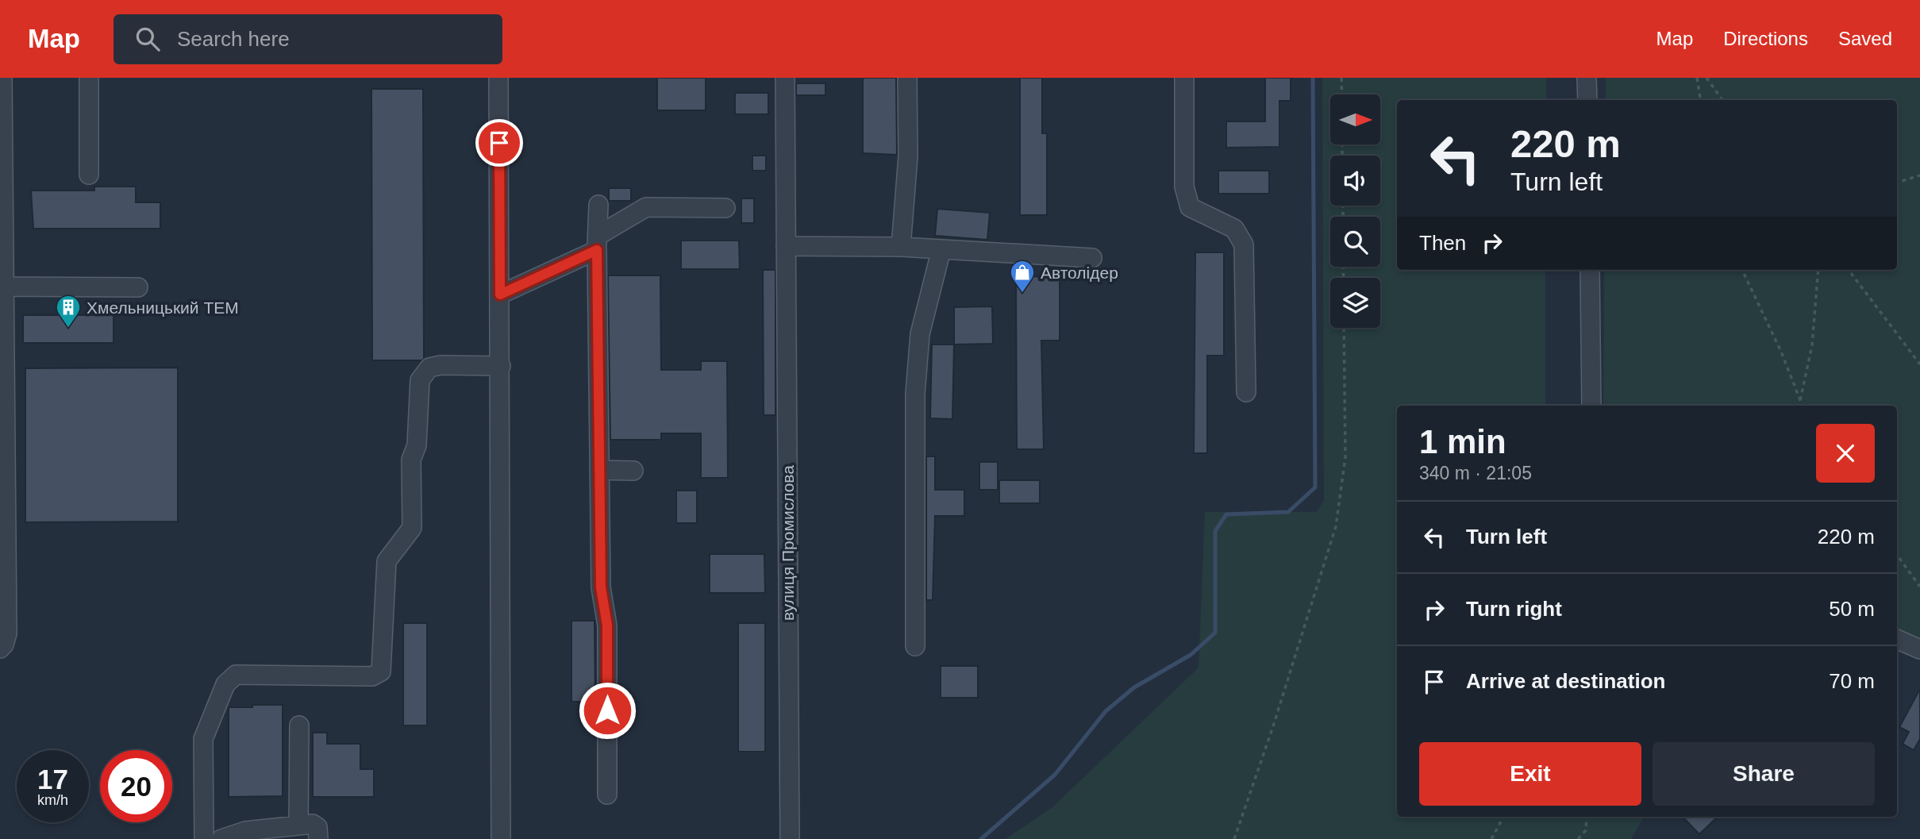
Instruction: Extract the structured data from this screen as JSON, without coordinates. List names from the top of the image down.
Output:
{
  "streets": {
    "street": ["вулиця Промислова"]
  },
  "places": {
    "shop": ["Автолідер"],
    "building": ["Хмельницький ТЕМ"]
  },
  "north": "right",
  "page": {
    "header": "Map",
    "search": "Search here",
    "nav": ["Map", "Directions", "Saved"],
    "turn": ["220 m", "Turn left"],
    "then": "Then",
    "heading": ["1 min", "340 m · 21:05"],
    "list": [
      {
        "name": "Turn left",
        "value": "220 m"
      },
      {
        "name": "Turn right",
        "value": "50 m"
      },
      {
        "name": "Arrive at destination",
        "value": "70 m"
      }
    ],
    "buttons": ["Exit", "Share"],
    "speed": "17 km/h",
    "limit": "20"
  }
}
